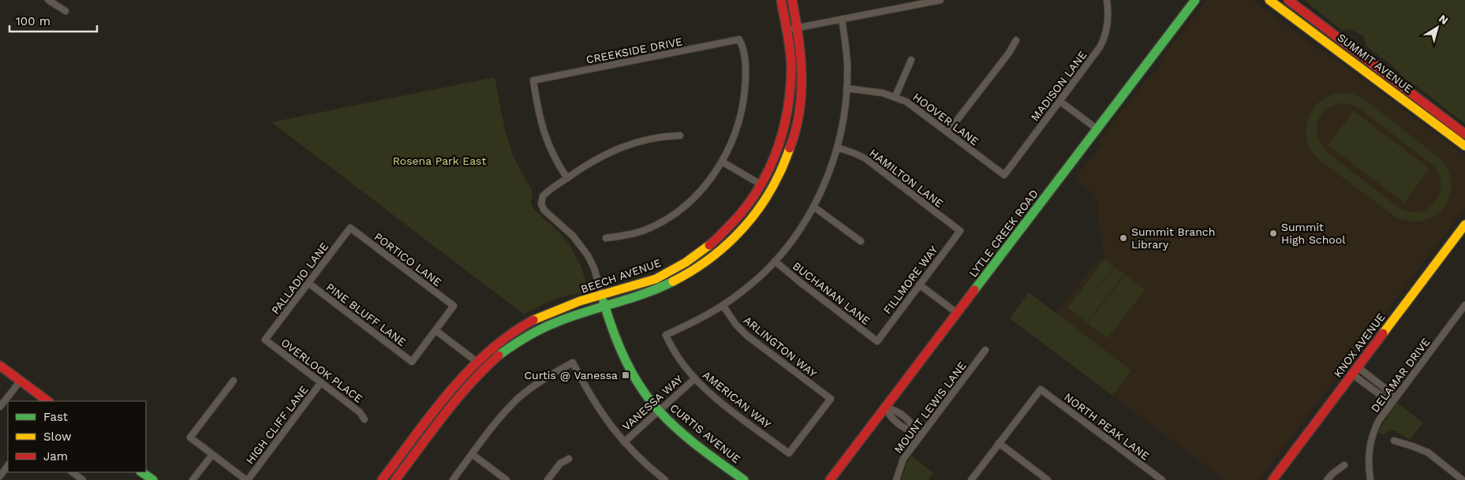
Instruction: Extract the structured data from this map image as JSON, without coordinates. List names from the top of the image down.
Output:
{
  "streets": {
    "main road": [
      "SUMMIT AVENUE",
      "LYTLE CREEK ROAD",
      "BEECH AVENUE",
      "KNOX AVENUE",
      "CURTIS AVENUE"
    ],
    "street": [
      "CREEKSIDE DRIVE",
      "MADISON LANE",
      "HOOVER LANE",
      "HAMILTON LANE",
      "PORTICO LANE",
      "PALLADIO LANE",
      "FILLMORE WAY",
      "BUCHANAN LANE",
      "PINE BLUFF LANE",
      "ARLINGTON WAY",
      "OVERLOOK PLACE",
      "DELAMAR DRIVE",
      "AMERICAN WAY",
      "VANESSA WAY",
      "MOUNT LEWIS LANE",
      "HIGH CLIFF LANE",
      "NORTH PEAK LANE"
    ]
  },
  "crossings": [
    ["CREEKSIDE DRIVE", "CURTIS AVENUE"],
    ["MADISON LANE", "HOOVER LANE"],
    ["HAMILTON LANE", "FILLMORE WAY"],
    ["PORTICO LANE", "PALLADIO LANE"],
    ["PORTICO LANE", "PINE BLUFF LANE"],
    ["BEECH AVENUE", "CURTIS AVENUE"],
    ["PALLADIO LANE", "PINE BLUFF LANE"],
    ["PALLADIO LANE", "OVERLOOK PLACE"],
    ["FILLMORE WAY", "BUCHANAN LANE"],
    ["ARLINGTON WAY", "AMERICAN WAY"],
    ["OVERLOOK PLACE", "HIGH CLIFF LANE"],
    ["AMERICAN WAY", "VANESSA WAY"],
    ["VANESSA WAY", "CURTIS AVENUE"]
  ],
  "parks": ["Rosena Park East"],
  "places": {
    "other": ["Summit High School", "Summit Branch Library"],
    "transit": ["Curtis @ Vanessa"]
  },
  "legend": ["Fast", "Slow", "Jam"],
  "scale_bar": "100 m",
  "north": "top right"
}
